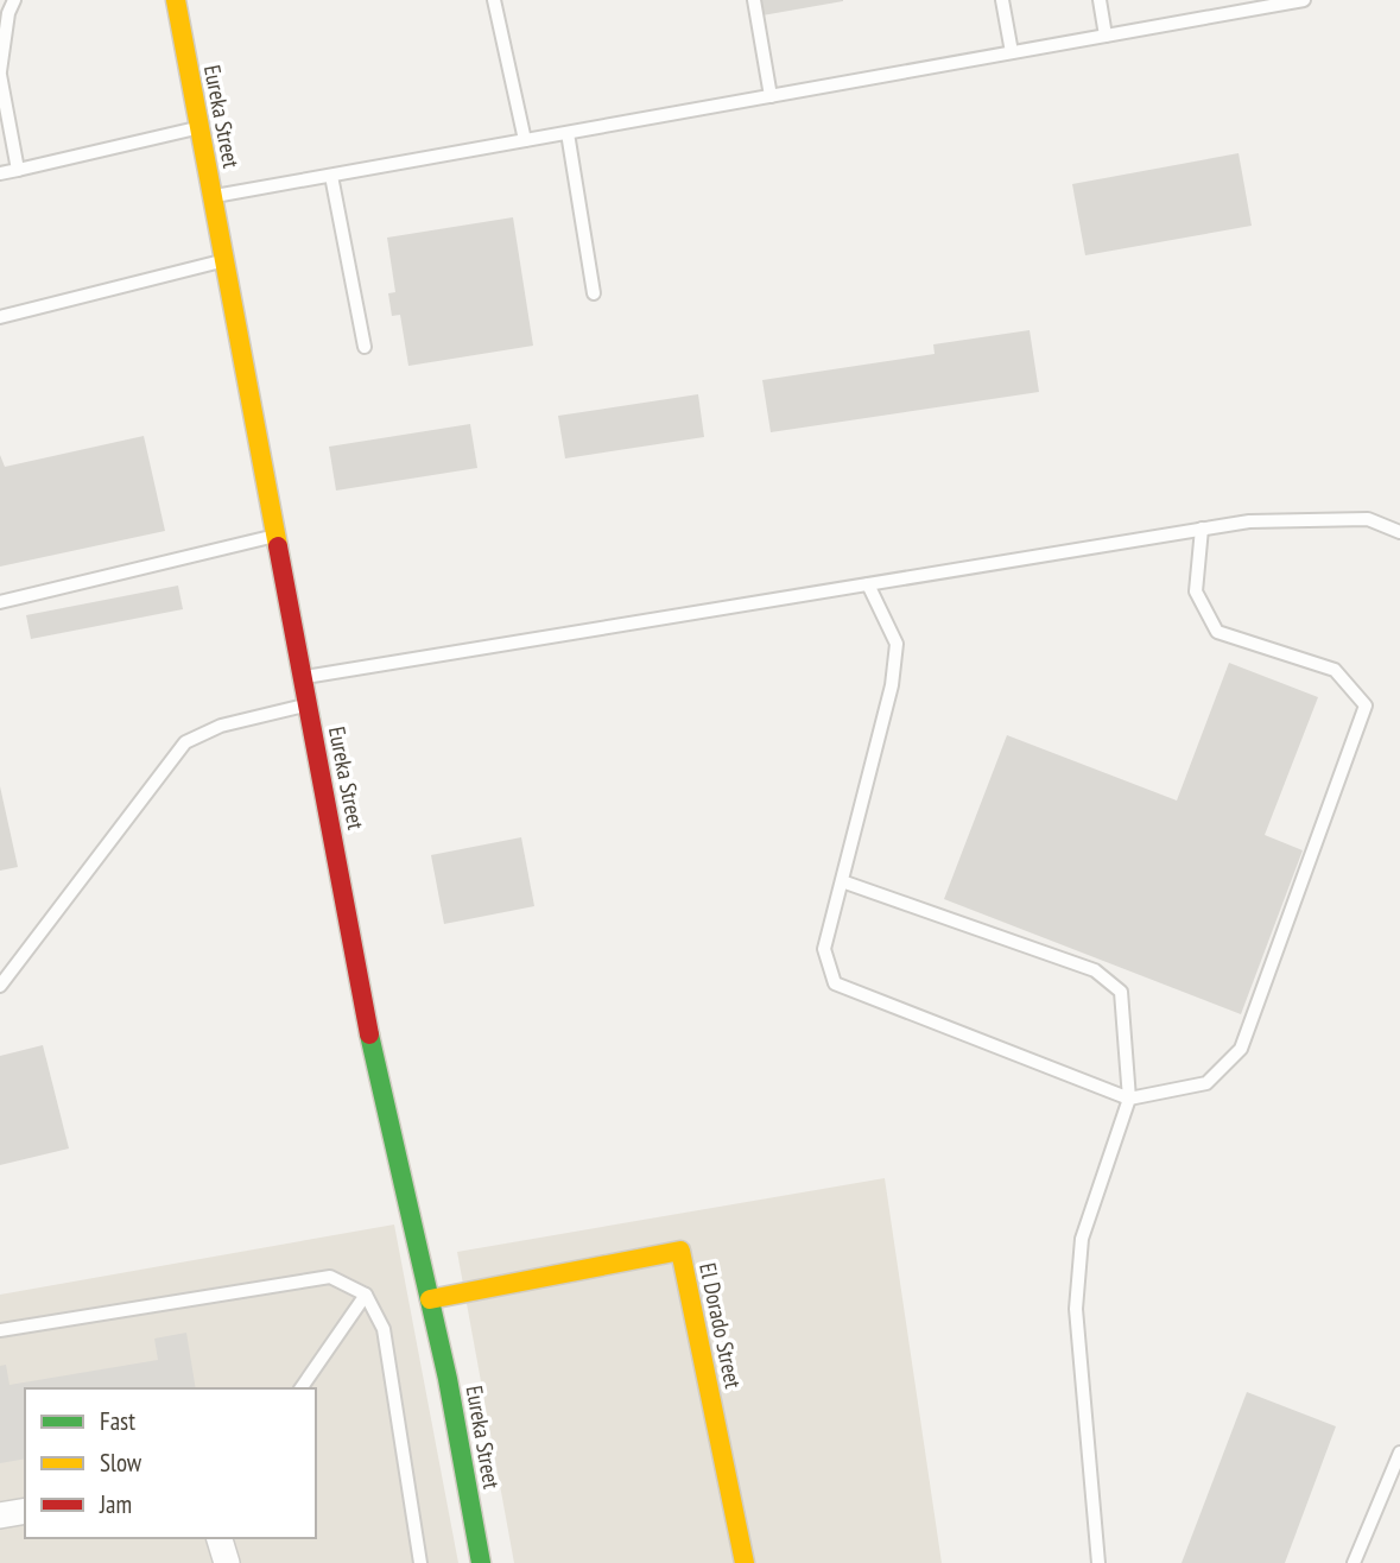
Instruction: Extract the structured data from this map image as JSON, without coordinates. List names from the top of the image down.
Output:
{
  "streets": {
    "street": ["Eureka Street", "El Dorado Street"]
  },
  "crossings": [
    ["Eureka Street", "El Dorado Street"]
  ],
  "legend": ["Fast", "Slow", "Jam"]
}
